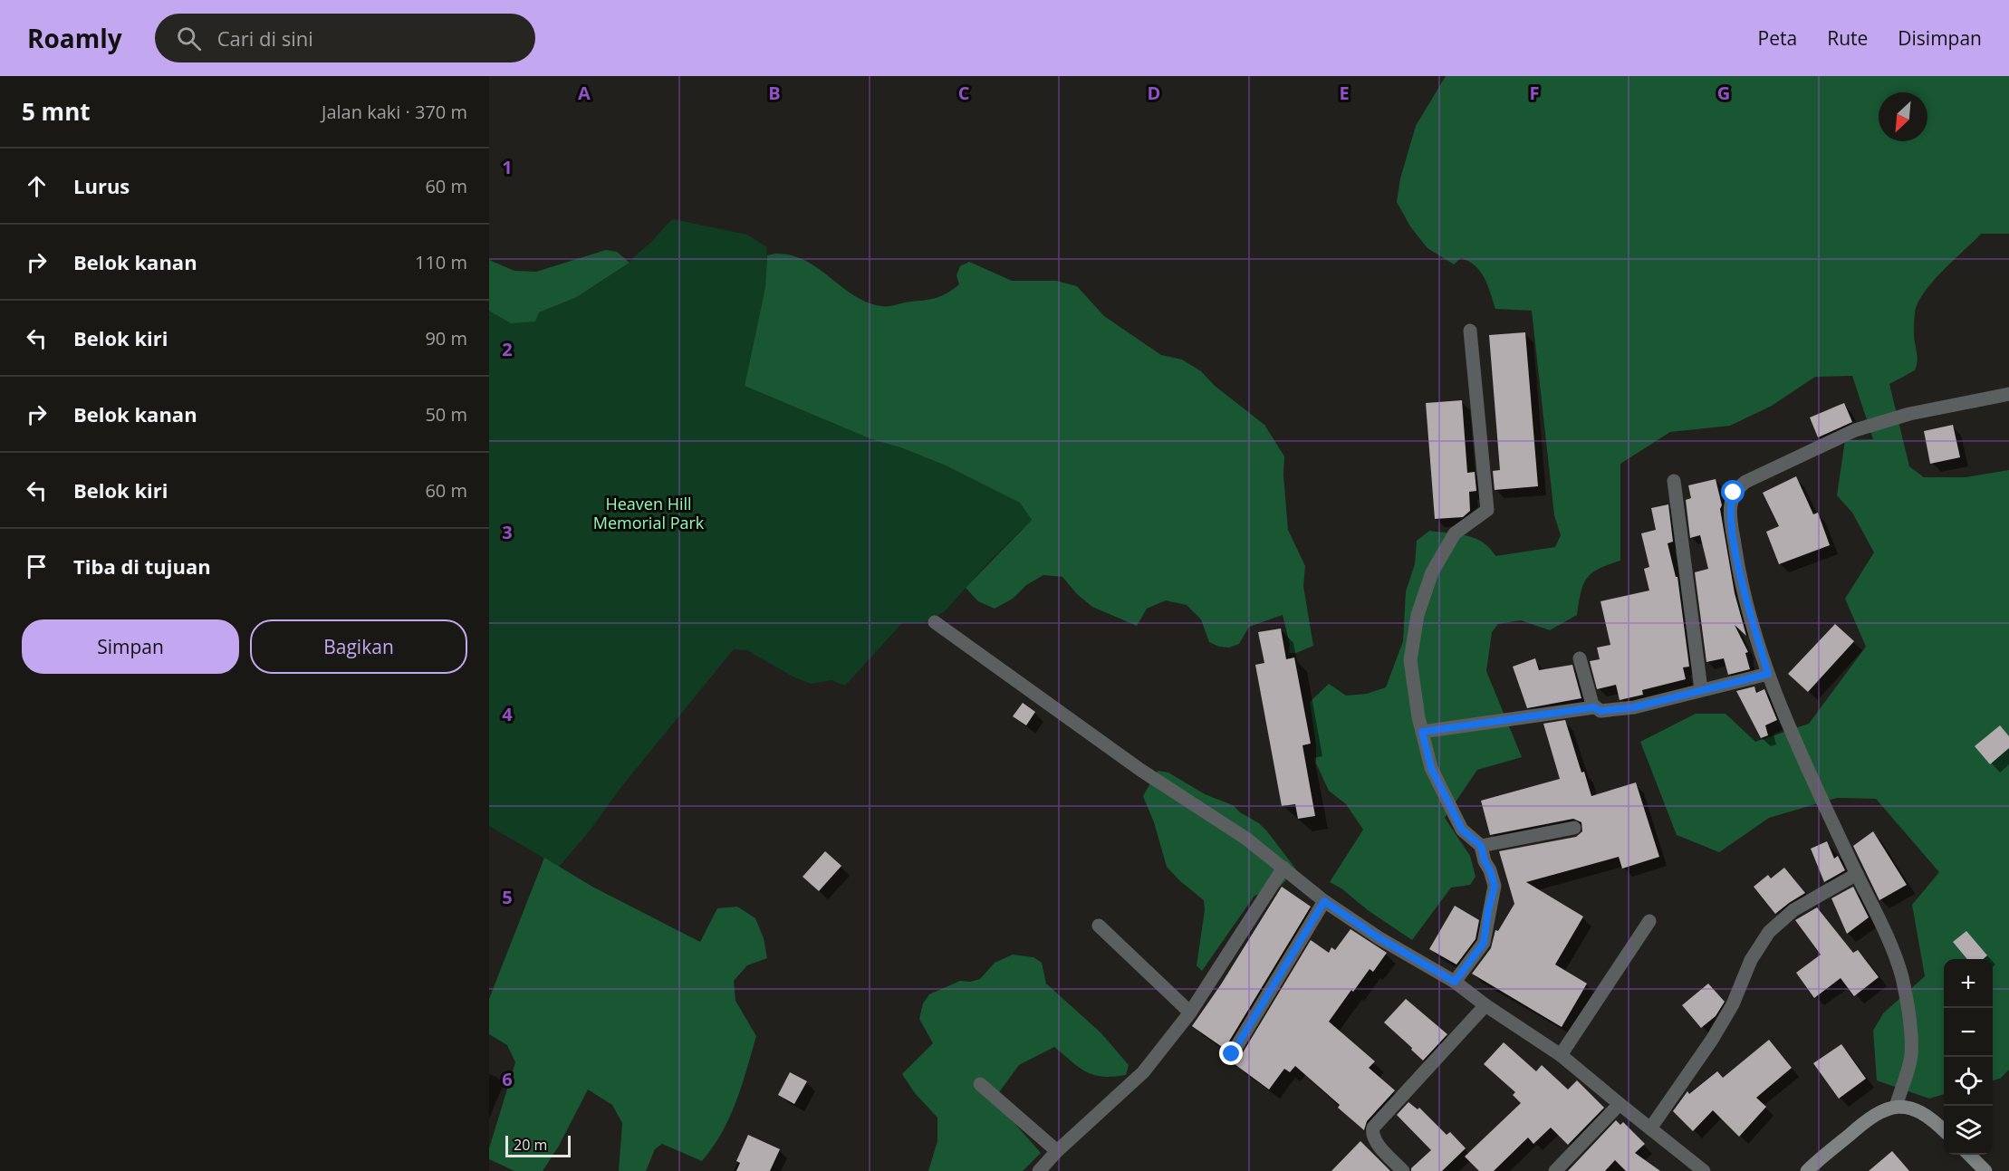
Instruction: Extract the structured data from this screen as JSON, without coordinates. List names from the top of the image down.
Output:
{
  "parks": ["Heaven Hill Memorial Park"],
  "scale_bar": "20 m",
  "north": "bottom left",
  "page": {
    "header": "Roamly",
    "search": "Cari di sini",
    "nav": ["Peta", "Rute", "Disimpan"],
    "heading": ["5 mnt", "Jalan kaki · 370 m"],
    "list": [
      ["Lurus", "60 m"],
      ["Belok kanan", "110 m"],
      ["Belok kiri", "90 m"],
      ["Belok kanan", "50 m"],
      ["Belok kiri", "60 m"],
      "Tiba di tujuan"
    ],
    "buttons": ["Simpan", "Bagikan"],
    "map_buttons": ["+", "−"],
    "scale": "20 m"
  },
  "grid": {
    "columns": [
      "A",
      "B",
      "C",
      "D",
      "E",
      "F",
      "G"
    ],
    "rows": [
      "1",
      "2",
      "3",
      "4",
      "5",
      "6"
    ]
  }
}
